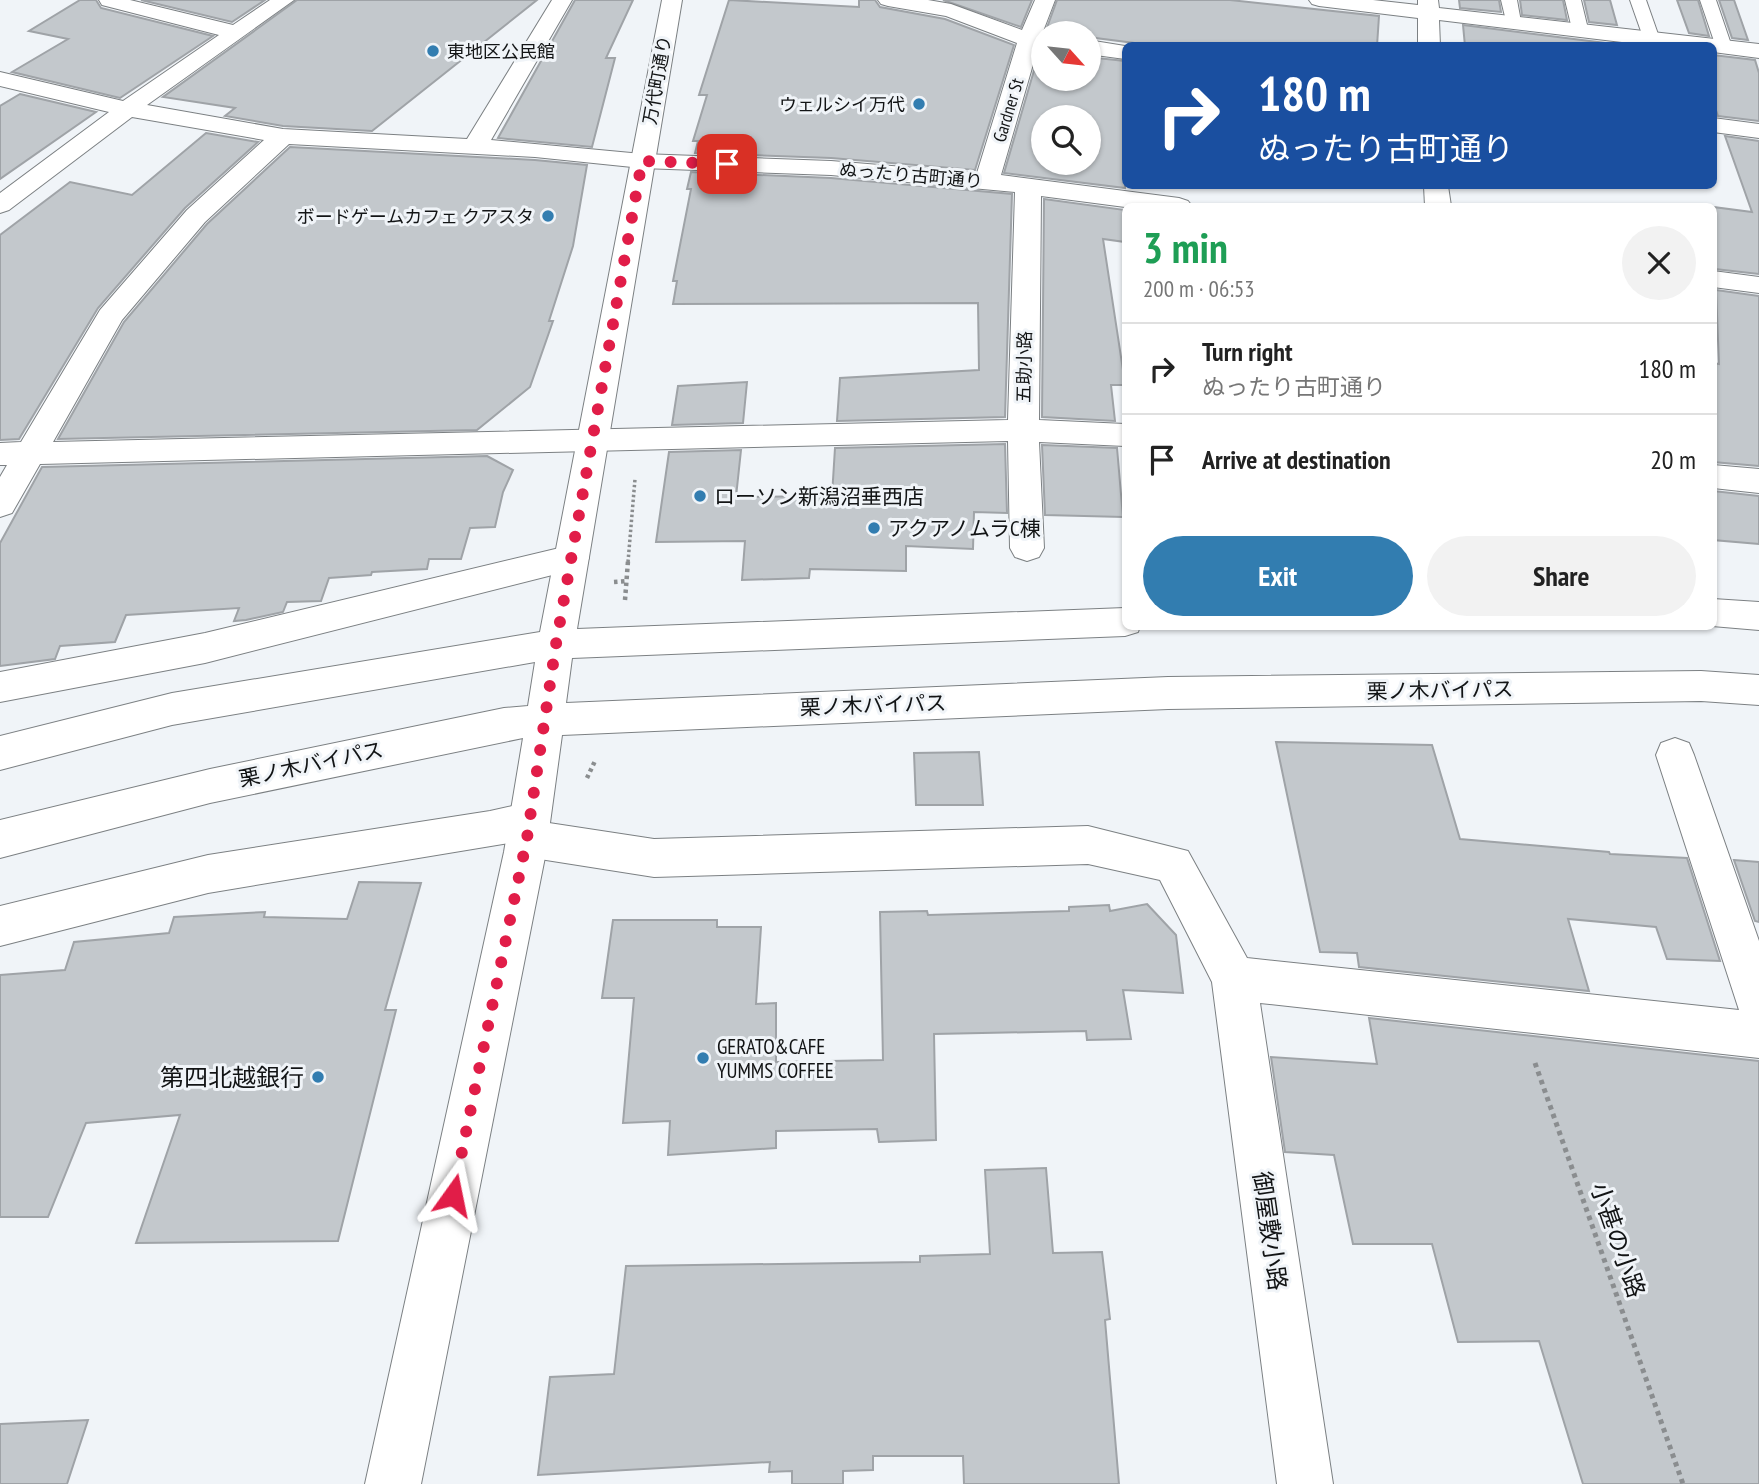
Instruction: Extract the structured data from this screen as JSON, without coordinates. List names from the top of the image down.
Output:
{
  "streets": {
    "street": [
      "万代町通り",
      "Gardner St",
      "ぬったり古町通り",
      "五助小路",
      "栗ノ木バイパス",
      "御屋敷小路"
    ],
    "path": ["小甚の小路"]
  },
  "crossings": [
    ["万代町通り", "ぬったり古町通り"],
    ["万代町通り", "栗ノ木バイパス"],
    ["Gardner St", "ぬったり古町通り"],
    ["ぬったり古町通り", "五助小路"]
  ],
  "places": [
    "東地区公民館",
    "ウェルシイ万代",
    "ボードゲームカフェ クアスタ",
    "ローソン新潟沼垂西店",
    "アクアノムラC棟",
    "GERATO&CAFE YUMMS COFFEE",
    "第四北越銀行"
  ],
  "north": "bottom right",
  "page": {
    "turn": ["180 m", "ぬったり古町通り"],
    "heading": ["3 min", "200 m · 06:53"],
    "list": [
      {
        "name": "Turn right",
        "note": "ぬったり古町通り",
        "value": "180 m"
      },
      {
        "name": "Arrive at destination",
        "value": "20 m"
      }
    ],
    "buttons": ["Exit", "Share"]
  }
}
